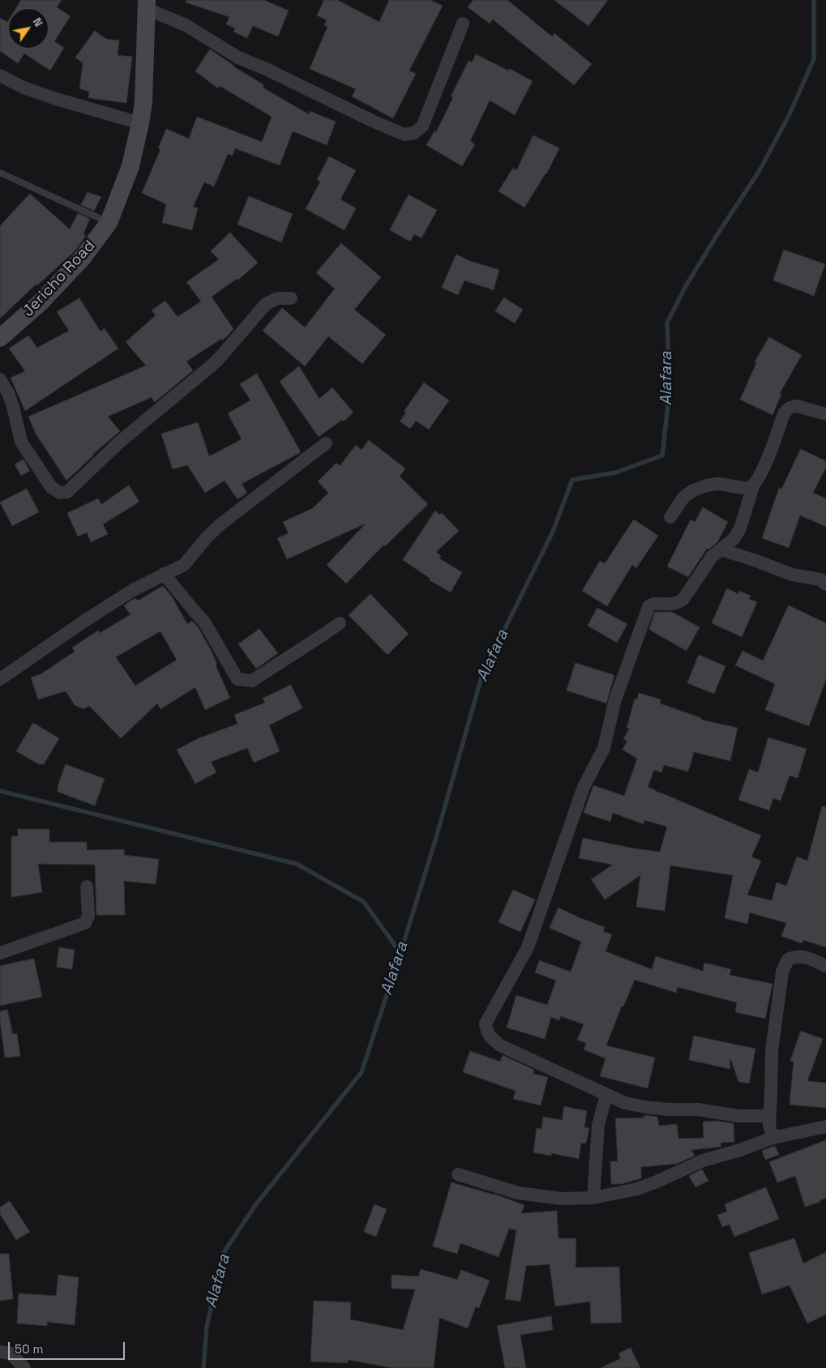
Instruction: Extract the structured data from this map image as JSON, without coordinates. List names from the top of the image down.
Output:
{
  "streets": {
    "street": ["Jericho Road"]
  },
  "water": ["Alafara"],
  "scale_bar": "50 m",
  "north": "top right"
}
